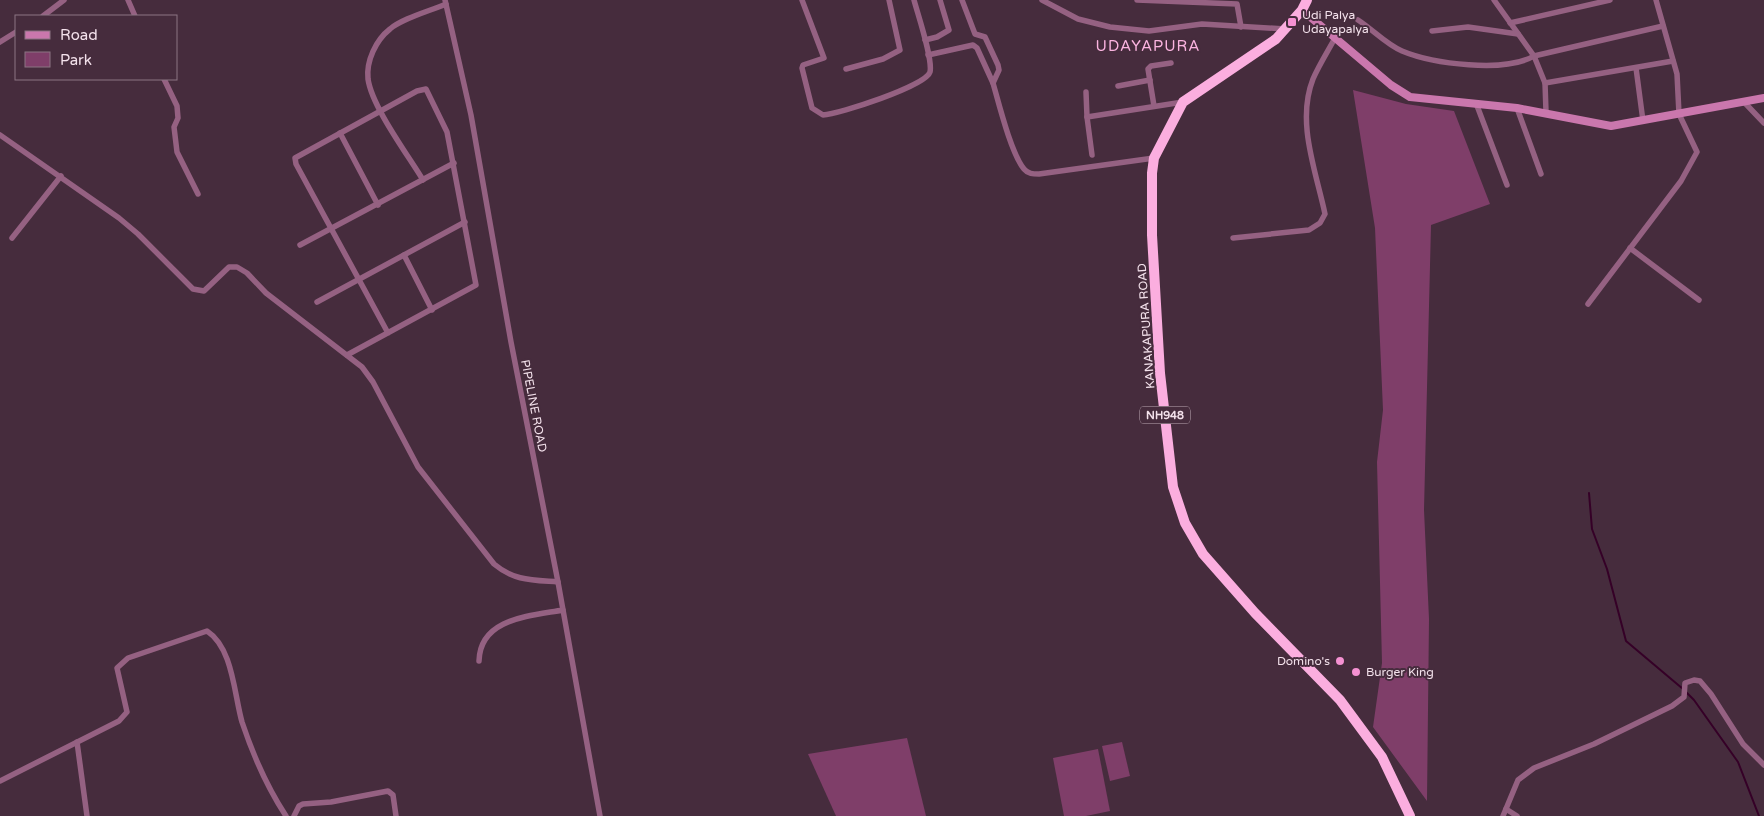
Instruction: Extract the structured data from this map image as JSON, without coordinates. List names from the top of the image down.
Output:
{
  "streets": {
    "highway": ["KANAKAPURA ROAD", "NH948"],
    "street": ["PIPELINE ROAD"]
  },
  "districts": ["UDAYAPURA"],
  "places": {
    "transit": ["Udi Palya Udayapalya"],
    "other": ["Domino's", "Burger King"]
  },
  "legend": ["Road", "Park"]
}
